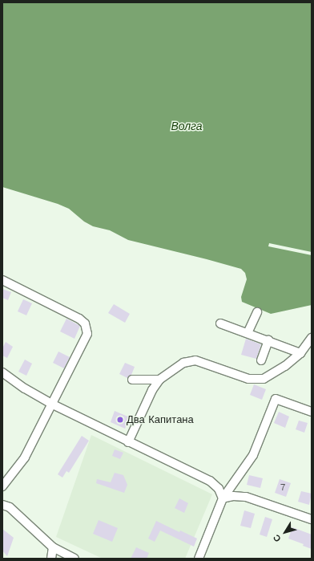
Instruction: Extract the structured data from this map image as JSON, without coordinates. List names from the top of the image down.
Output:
{
  "water": ["Волга"],
  "places": ["Два Капитана"],
  "house_numbers": ["7"],
  "north": "bottom left"
}
